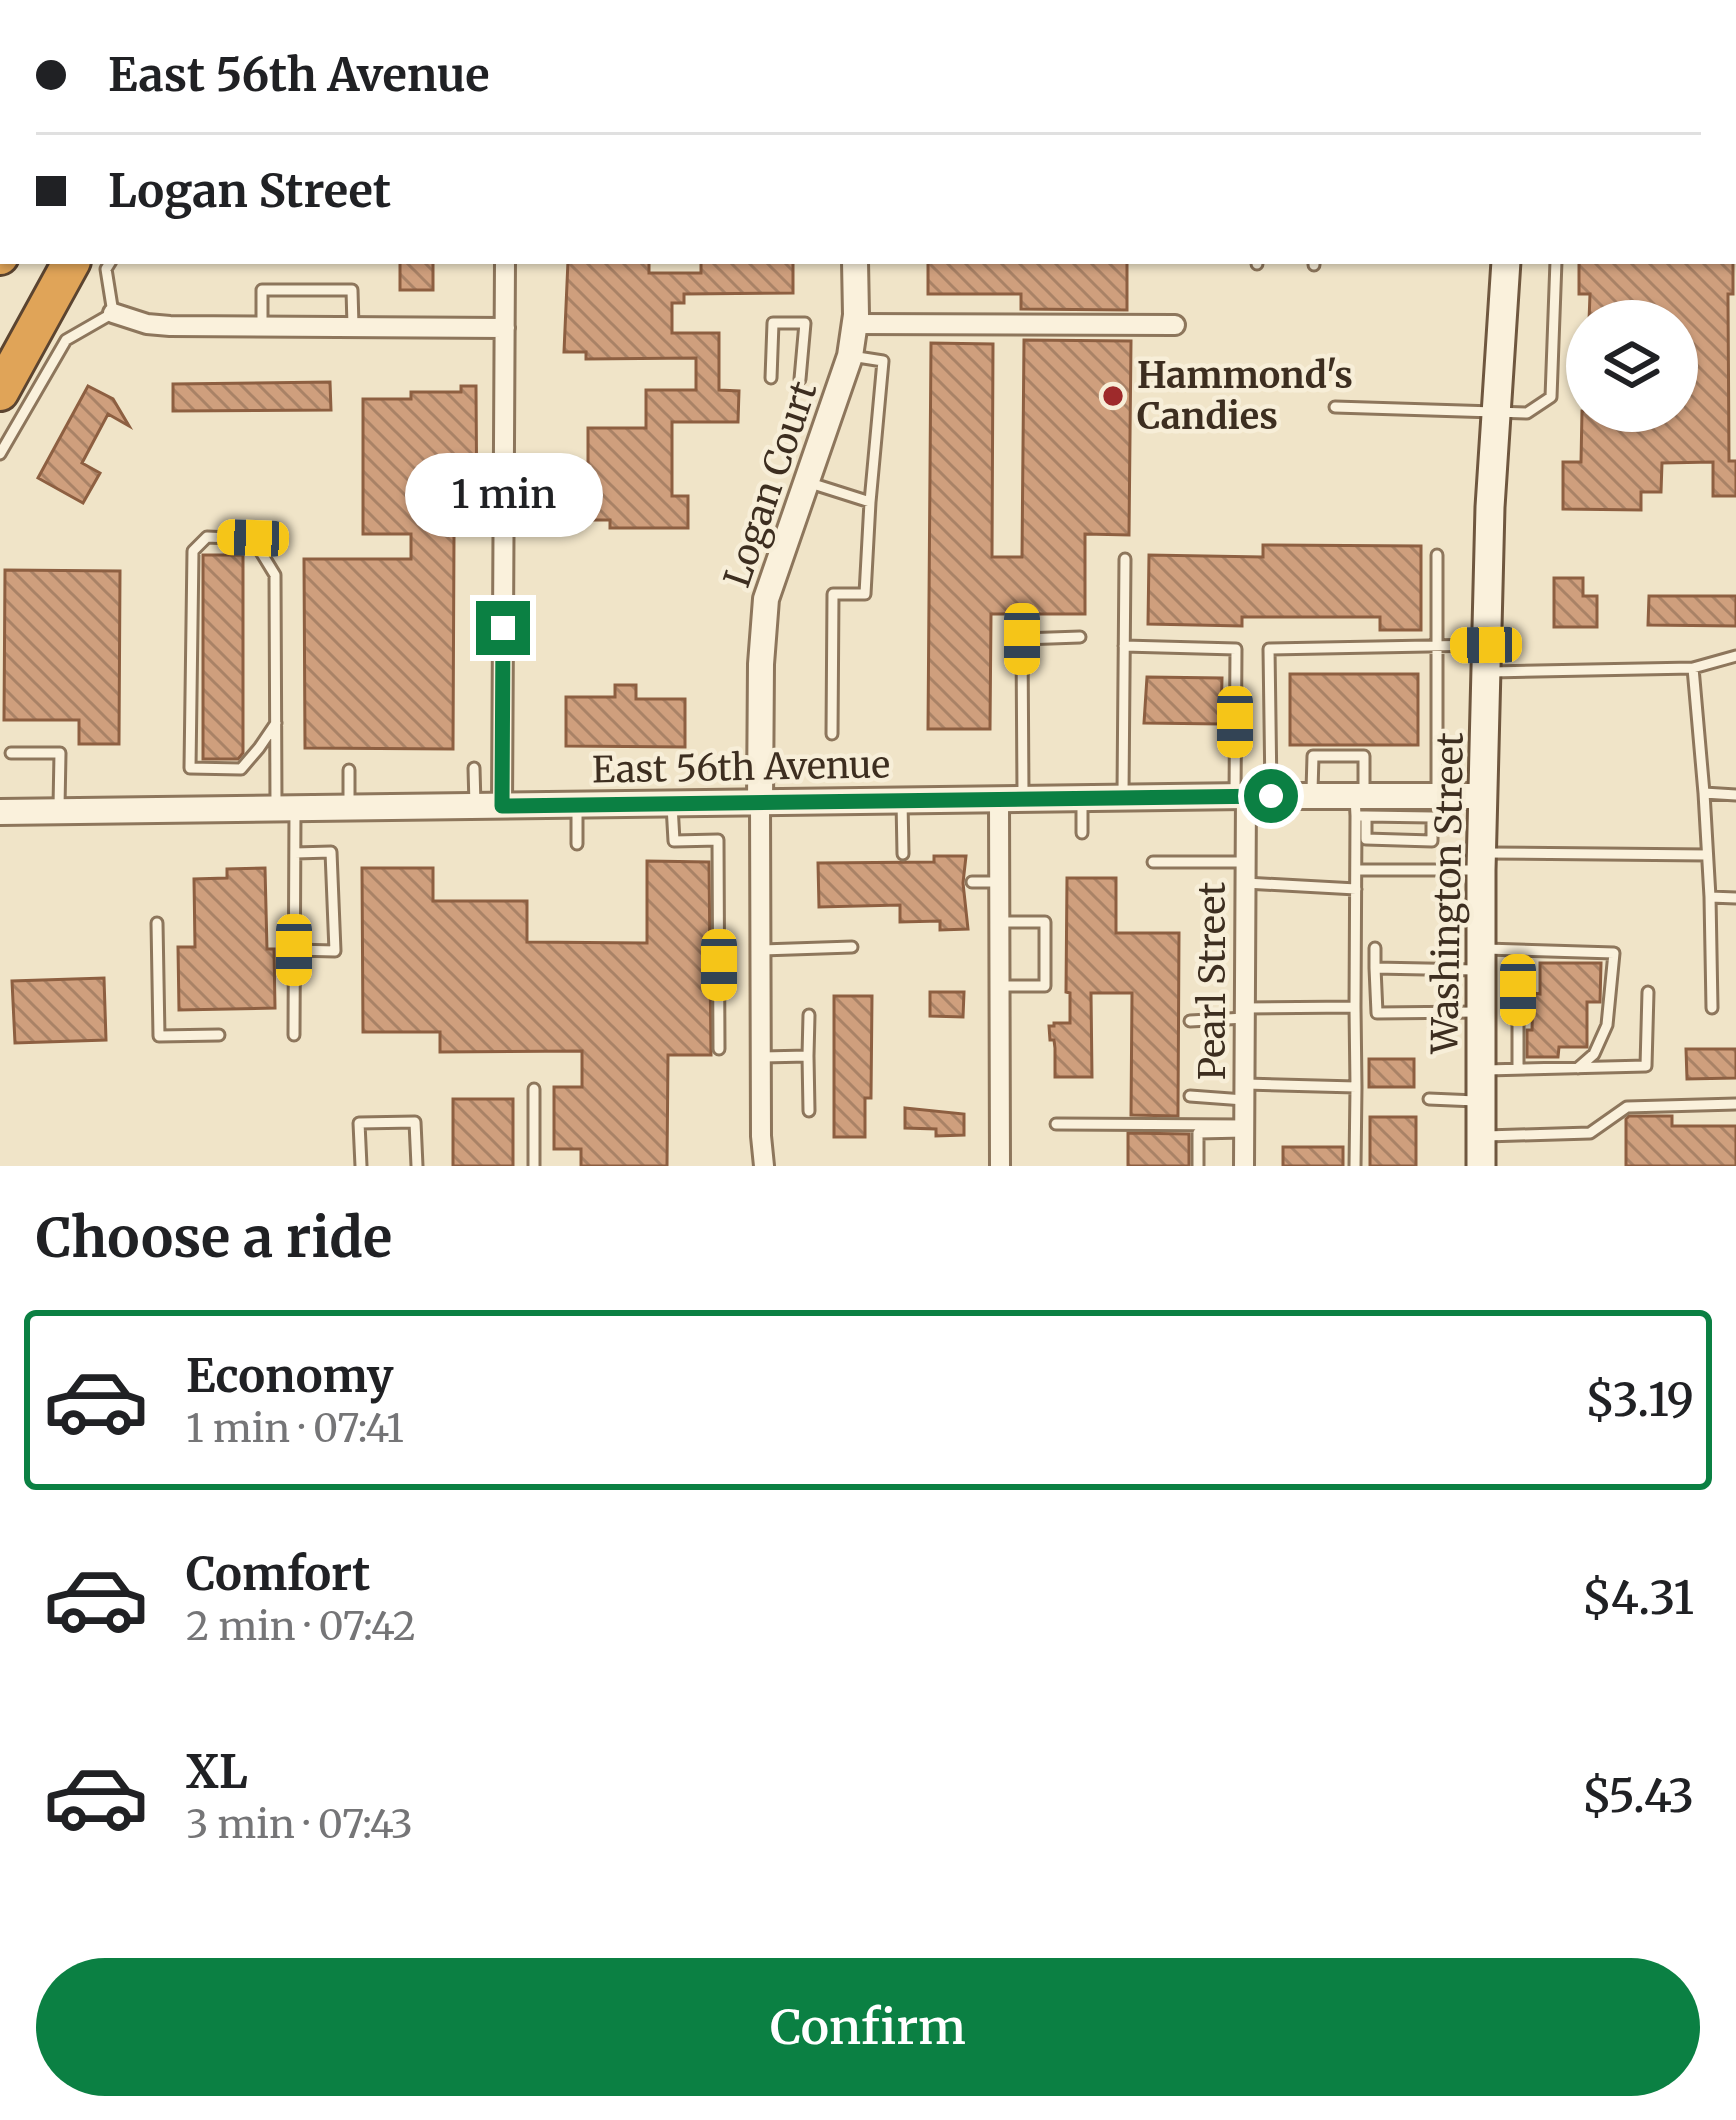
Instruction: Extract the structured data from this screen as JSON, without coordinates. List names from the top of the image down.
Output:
{
  "streets": {
    "main road": ["Washington Street"],
    "street": ["Logan Court", "East 56th Avenue", "Pearl Street"]
  },
  "crossings": [
    ["Logan Court", "East 56th Avenue"],
    ["East 56th Avenue", "Washington Street"],
    ["East 56th Avenue", "Pearl Street"]
  ],
  "places": ["Hammond's Candies"],
  "page": {
    "banner": ["East 56th Avenue", "Logan Street"],
    "bubble": "1 min",
    "heading": "Choose a ride",
    "list": [
      {
        "name": "Economy",
        "note": "1 min · 07:41",
        "value": "$3.19"
      },
      {
        "name": "Comfort",
        "note": "2 min · 07:42",
        "value": "$4.31"
      },
      {
        "name": "XL",
        "note": "3 min · 07:43",
        "value": "$5.43"
      }
    ],
    "buttons": "Confirm"
  }
}
